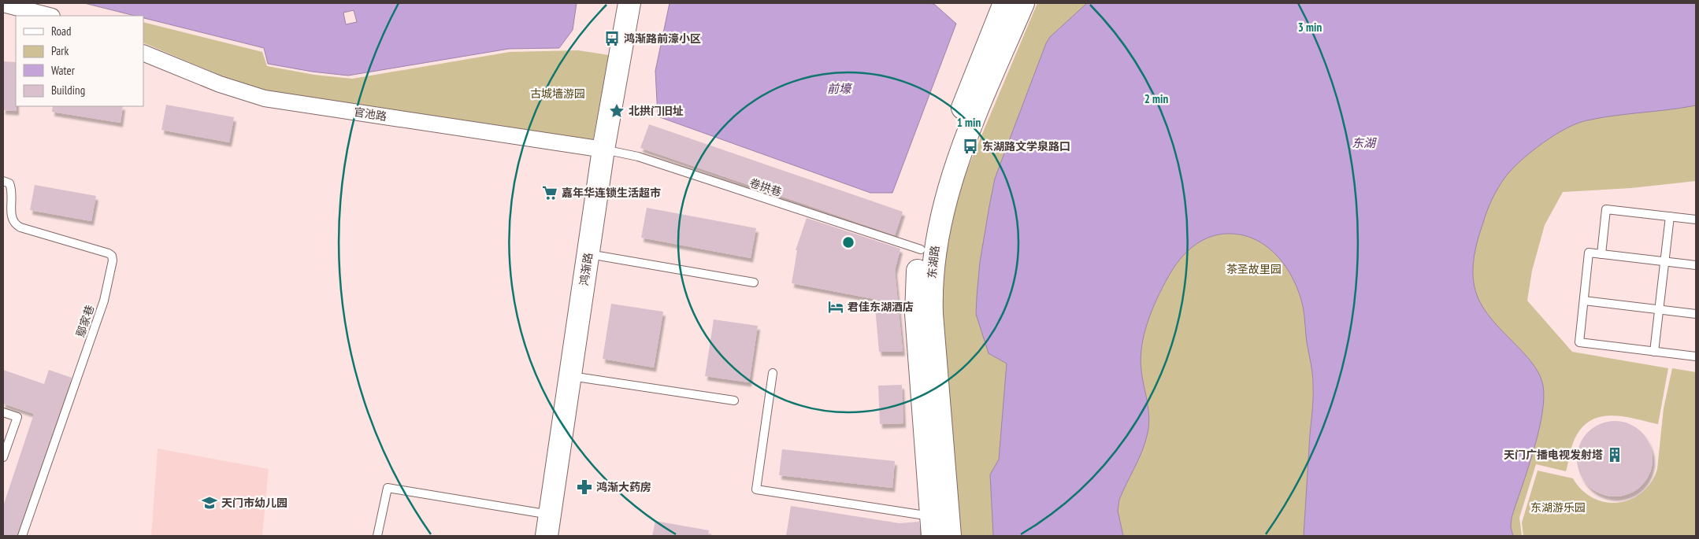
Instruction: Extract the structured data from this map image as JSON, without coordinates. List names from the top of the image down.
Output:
{
  "streets": {
    "main road": ["东湖路", "鸿渐路"],
    "street": ["官池路"],
    "lane": ["卷拱巷", "鄢家巷"]
  },
  "crossings": [
    ["官池路", "卷拱巷"],
    ["官池路", "鸿渐路"],
    ["卷拱巷", "东湖路"],
    ["卷拱巷", "鸿渐路"]
  ],
  "water": ["前壕", "东湖"],
  "parks": ["古城墙游园", "茶圣故里园", "东湖游乐园"],
  "places": {
    "bus stop": ["鸿渐路前濠小区", "东湖路文学泉路口"],
    "place": ["北拱门旧址"],
    "supermarket": ["嘉年华连锁生活超市"],
    "hotel": ["君佳东湖酒店"],
    "building": ["天门广播电视发射塔"],
    "pharmacy": ["鸿渐大药房"],
    "school or university": ["天门市幼儿园"]
  },
  "legend": [
    "Road",
    "Park",
    "Water",
    "Building"
  ],
  "rings": ["3 min", "2 min", "1 min"]
}
